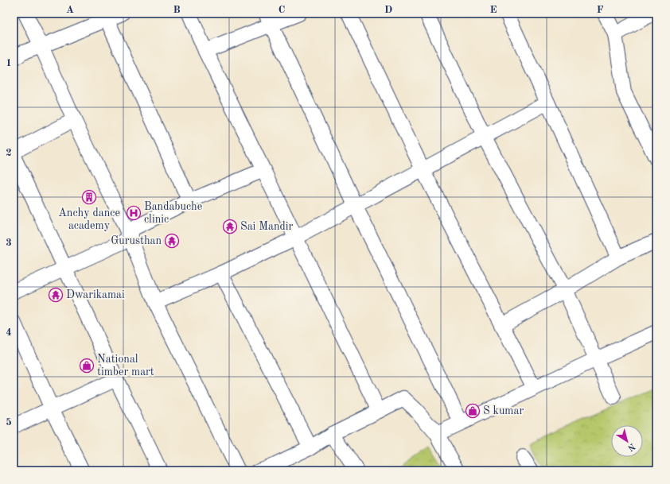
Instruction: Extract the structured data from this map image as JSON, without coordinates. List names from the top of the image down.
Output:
{
  "places": {
    "building": ["Anchy dance academy"],
    "hospital": ["Bandabuche clinic"],
    "temple": ["Sai Mandir", "Gurusthan", "Dwarikamai"],
    "shop": ["National timber mart", "S kumar"]
  },
  "north": "bottom right",
  "grid": {
    "columns": [
      "A",
      "B",
      "C",
      "D",
      "E",
      "F"
    ],
    "rows": [
      "1",
      "2",
      "3",
      "4",
      "5"
    ]
  }
}
